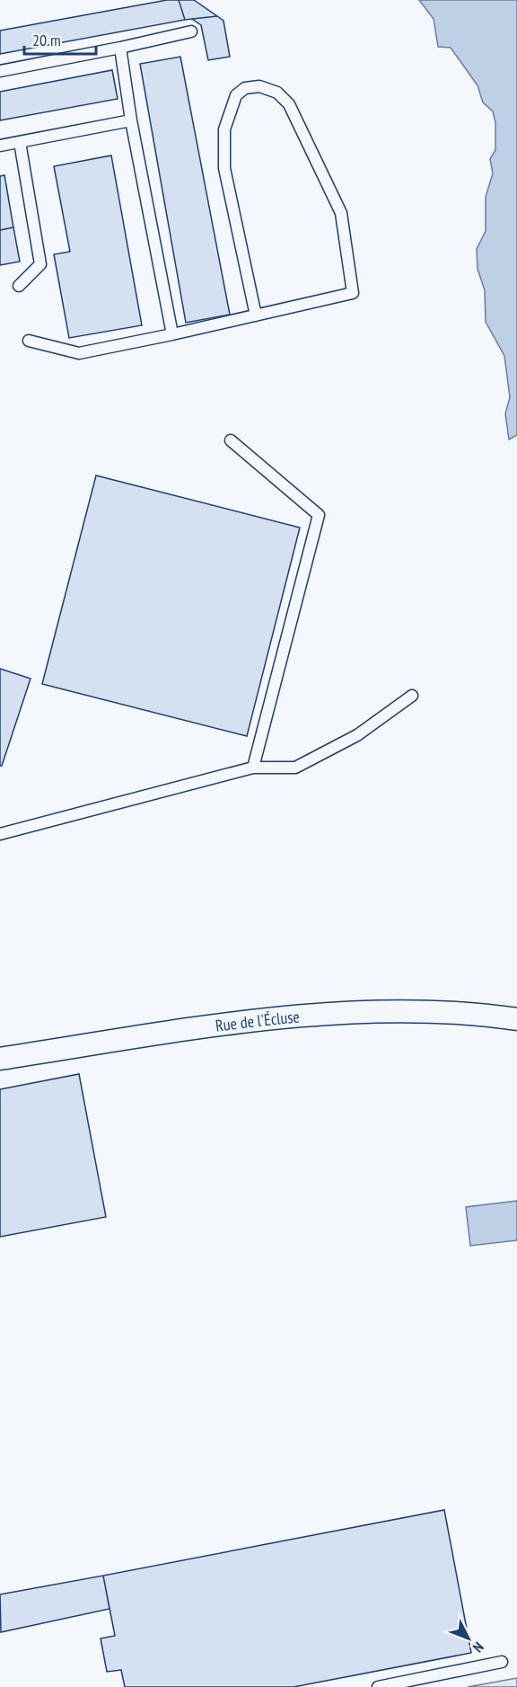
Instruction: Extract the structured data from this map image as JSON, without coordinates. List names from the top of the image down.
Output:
{
  "streets": {
    "street": ["Rue de l'Écluse"]
  },
  "scale_bar": "20 m",
  "north": "bottom right"
}
